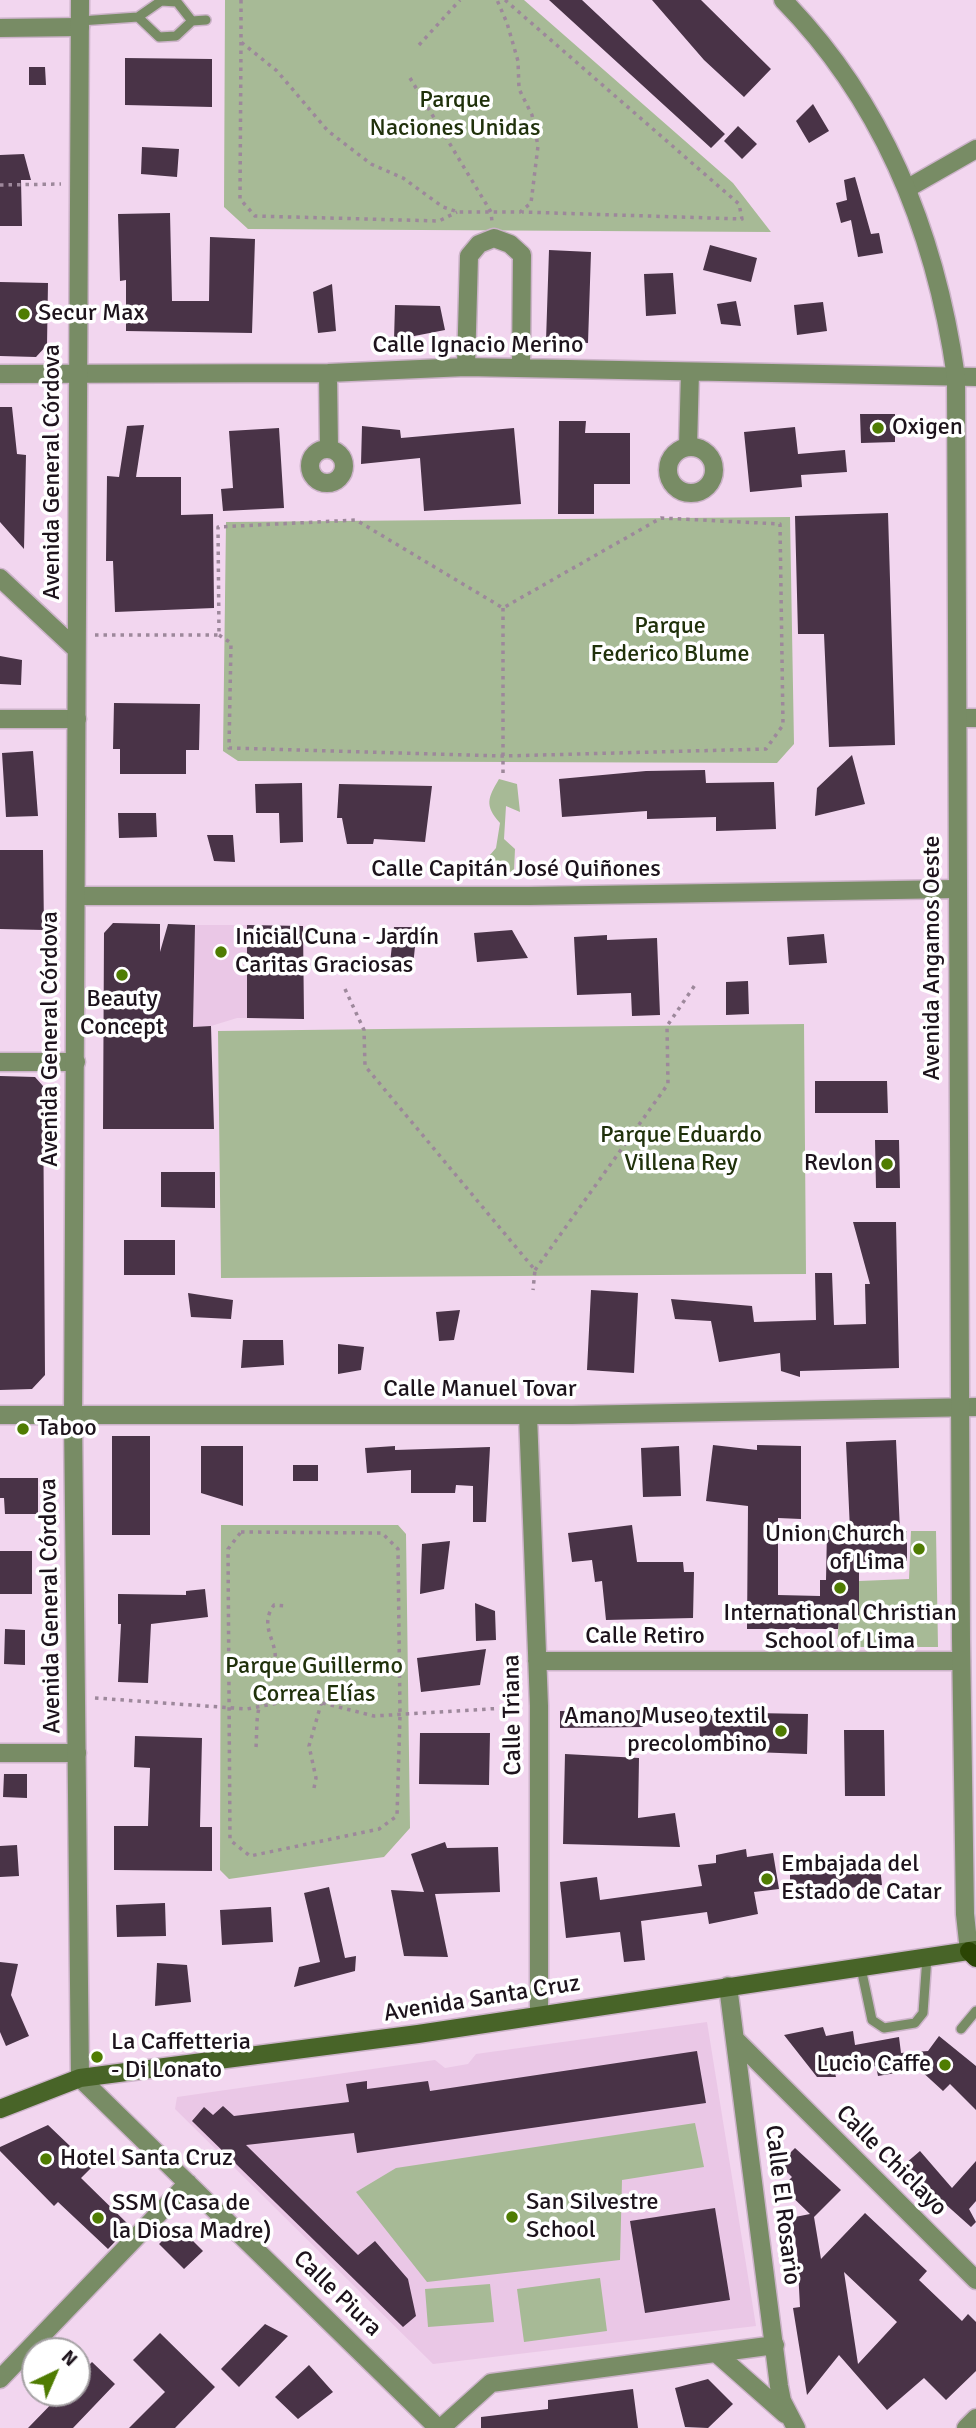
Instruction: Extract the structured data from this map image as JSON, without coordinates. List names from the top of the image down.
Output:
{
  "streets": {
    "main road": ["Avenida Santa Cruz"],
    "street": [
      "Calle Ignacio Merino",
      "Avenida General Córdova",
      "Calle Capitán José Quiñones",
      "Avenida Angamos Oeste",
      "Calle Manuel Tovar",
      "Calle Retiro",
      "Calle Triana",
      "Calle Chiclayo",
      "Calle El Rosario",
      "Calle Piura"
    ]
  },
  "crossings": [
    ["Calle Ignacio Merino", "Avenida General Córdova"],
    ["Calle Ignacio Merino", "Avenida Angamos Oeste"],
    ["Avenida General Córdova", "Calle Capitán José Quiñones"],
    ["Avenida General Córdova", "Calle Manuel Tovar"],
    ["Avenida General Córdova", "Avenida Santa Cruz"],
    ["Avenida General Córdova", "Calle Piura"],
    ["Calle Capitán José Quiñones", "Avenida Angamos Oeste"],
    ["Avenida Angamos Oeste", "Calle Manuel Tovar"],
    ["Avenida Angamos Oeste", "Calle Retiro"],
    ["Avenida Angamos Oeste", "Avenida Santa Cruz"],
    ["Calle Manuel Tovar", "Calle Triana"],
    ["Calle Retiro", "Calle Triana"],
    ["Calle Triana", "Avenida Santa Cruz"],
    ["Avenida Santa Cruz", "Calle El Rosario"],
    ["Avenida Santa Cruz", "Calle Piura"],
    ["Calle Chiclayo", "Calle El Rosario"]
  ],
  "parks": [
    "Parque Naciones Unidas",
    "Parque Federico Blume",
    "Parque Eduardo Villena Rey",
    "Parque Guillermo Correa Elías"
  ],
  "places": [
    "Secur Max",
    "Oxigen",
    "Inicial Cuna - Jardín Caritas Graciosas",
    "Beauty Concept",
    "Revlon",
    "Taboo",
    "Union Church of Lima",
    "International Christian School of Lima",
    "Amano Museo textil precolombino",
    "Embajada del Estado de Catar",
    "La Caffetteria - Di Lonato",
    "Lucio Caffe",
    "Hotel Santa Cruz",
    "San Silvestre School",
    "SSM (Casa de la Diosa Madre)"
  ],
  "north": "top right"
}
